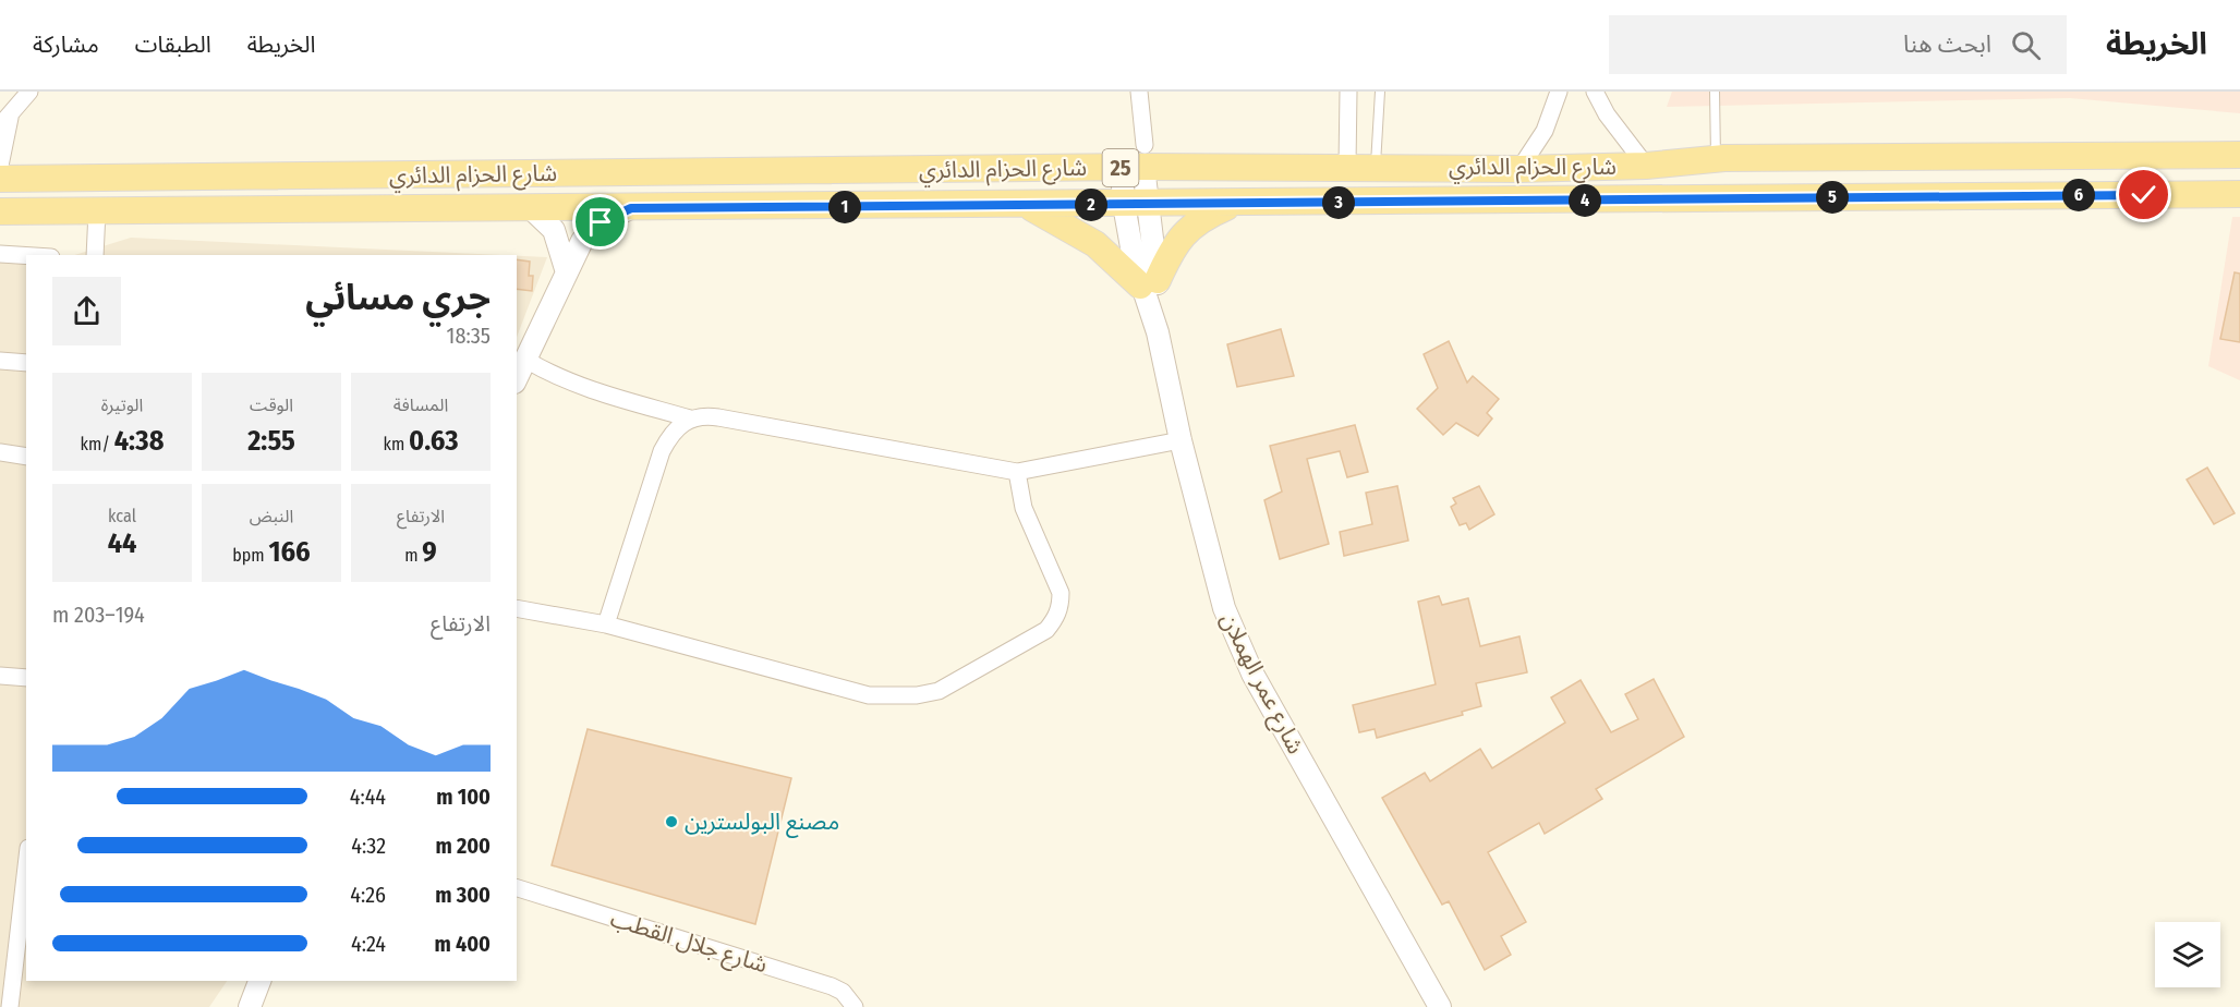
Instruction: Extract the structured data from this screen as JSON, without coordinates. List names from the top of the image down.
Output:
{
  "streets": {
    "main road": ["شارع الحزام الدائري", "25"],
    "street": ["شارع عمر الهملان", "شارع جلال القطب"]
  },
  "crossings": [
    ["شارع الحزام الدائري", "شارع عمر الهملان"]
  ],
  "places": ["مصنع البولسترين"],
  "page": {
    "header": "الخريطة",
    "search": "ابحث هنا",
    "nav": ["الخريطة", "الطبقات", "مشاركة"],
    "pins": [
      "6",
      "5",
      "4",
      "3",
      "2",
      "1"
    ],
    "heading": ["جري مسائي", "18:35"],
    "stats": [
      ["المسافة", "0.63 km"],
      ["الوقت", "2:55"],
      ["الوتيرة", "4:38 /km"],
      ["الارتفاع", "9 m"],
      ["النبض", "166 bpm"],
      ["kcal", "44"]
    ],
    "chart": ["الارتفاع", "194–203 m"],
    "list": [
      {
        "name": "100 m",
        "note": "4:44"
      },
      {
        "name": "200 m",
        "note": "4:32"
      },
      {
        "name": "300 m",
        "note": "4:26"
      },
      {
        "name": "400 m",
        "note": "4:24"
      }
    ]
  }
}
